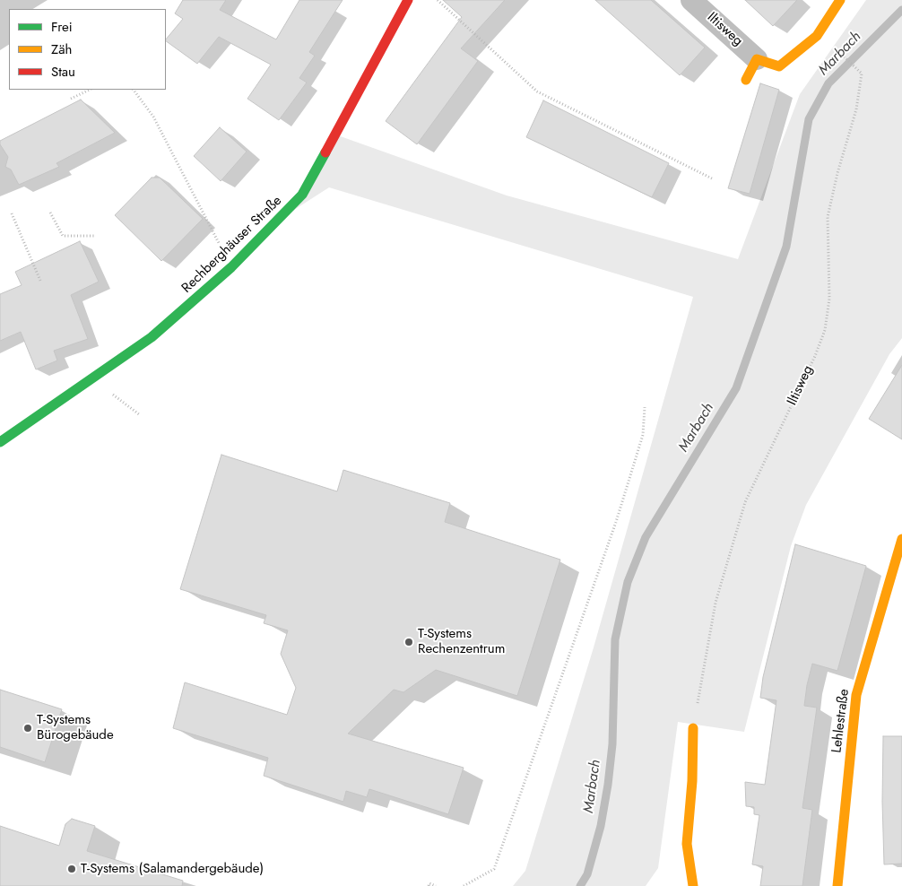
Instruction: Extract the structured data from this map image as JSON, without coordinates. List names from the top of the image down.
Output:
{
  "streets": {
    "street": ["Iltisweg", "Rechberghäuser Straße", "Lehlestraße"]
  },
  "water": ["Marbach"],
  "places": ["T-Systems Rechenzentrum", "T-Systems Bürogebäude", "T-Systems (Salamandergebäude)"],
  "legend": ["Frei", "Zäh", "Stau"]
}
